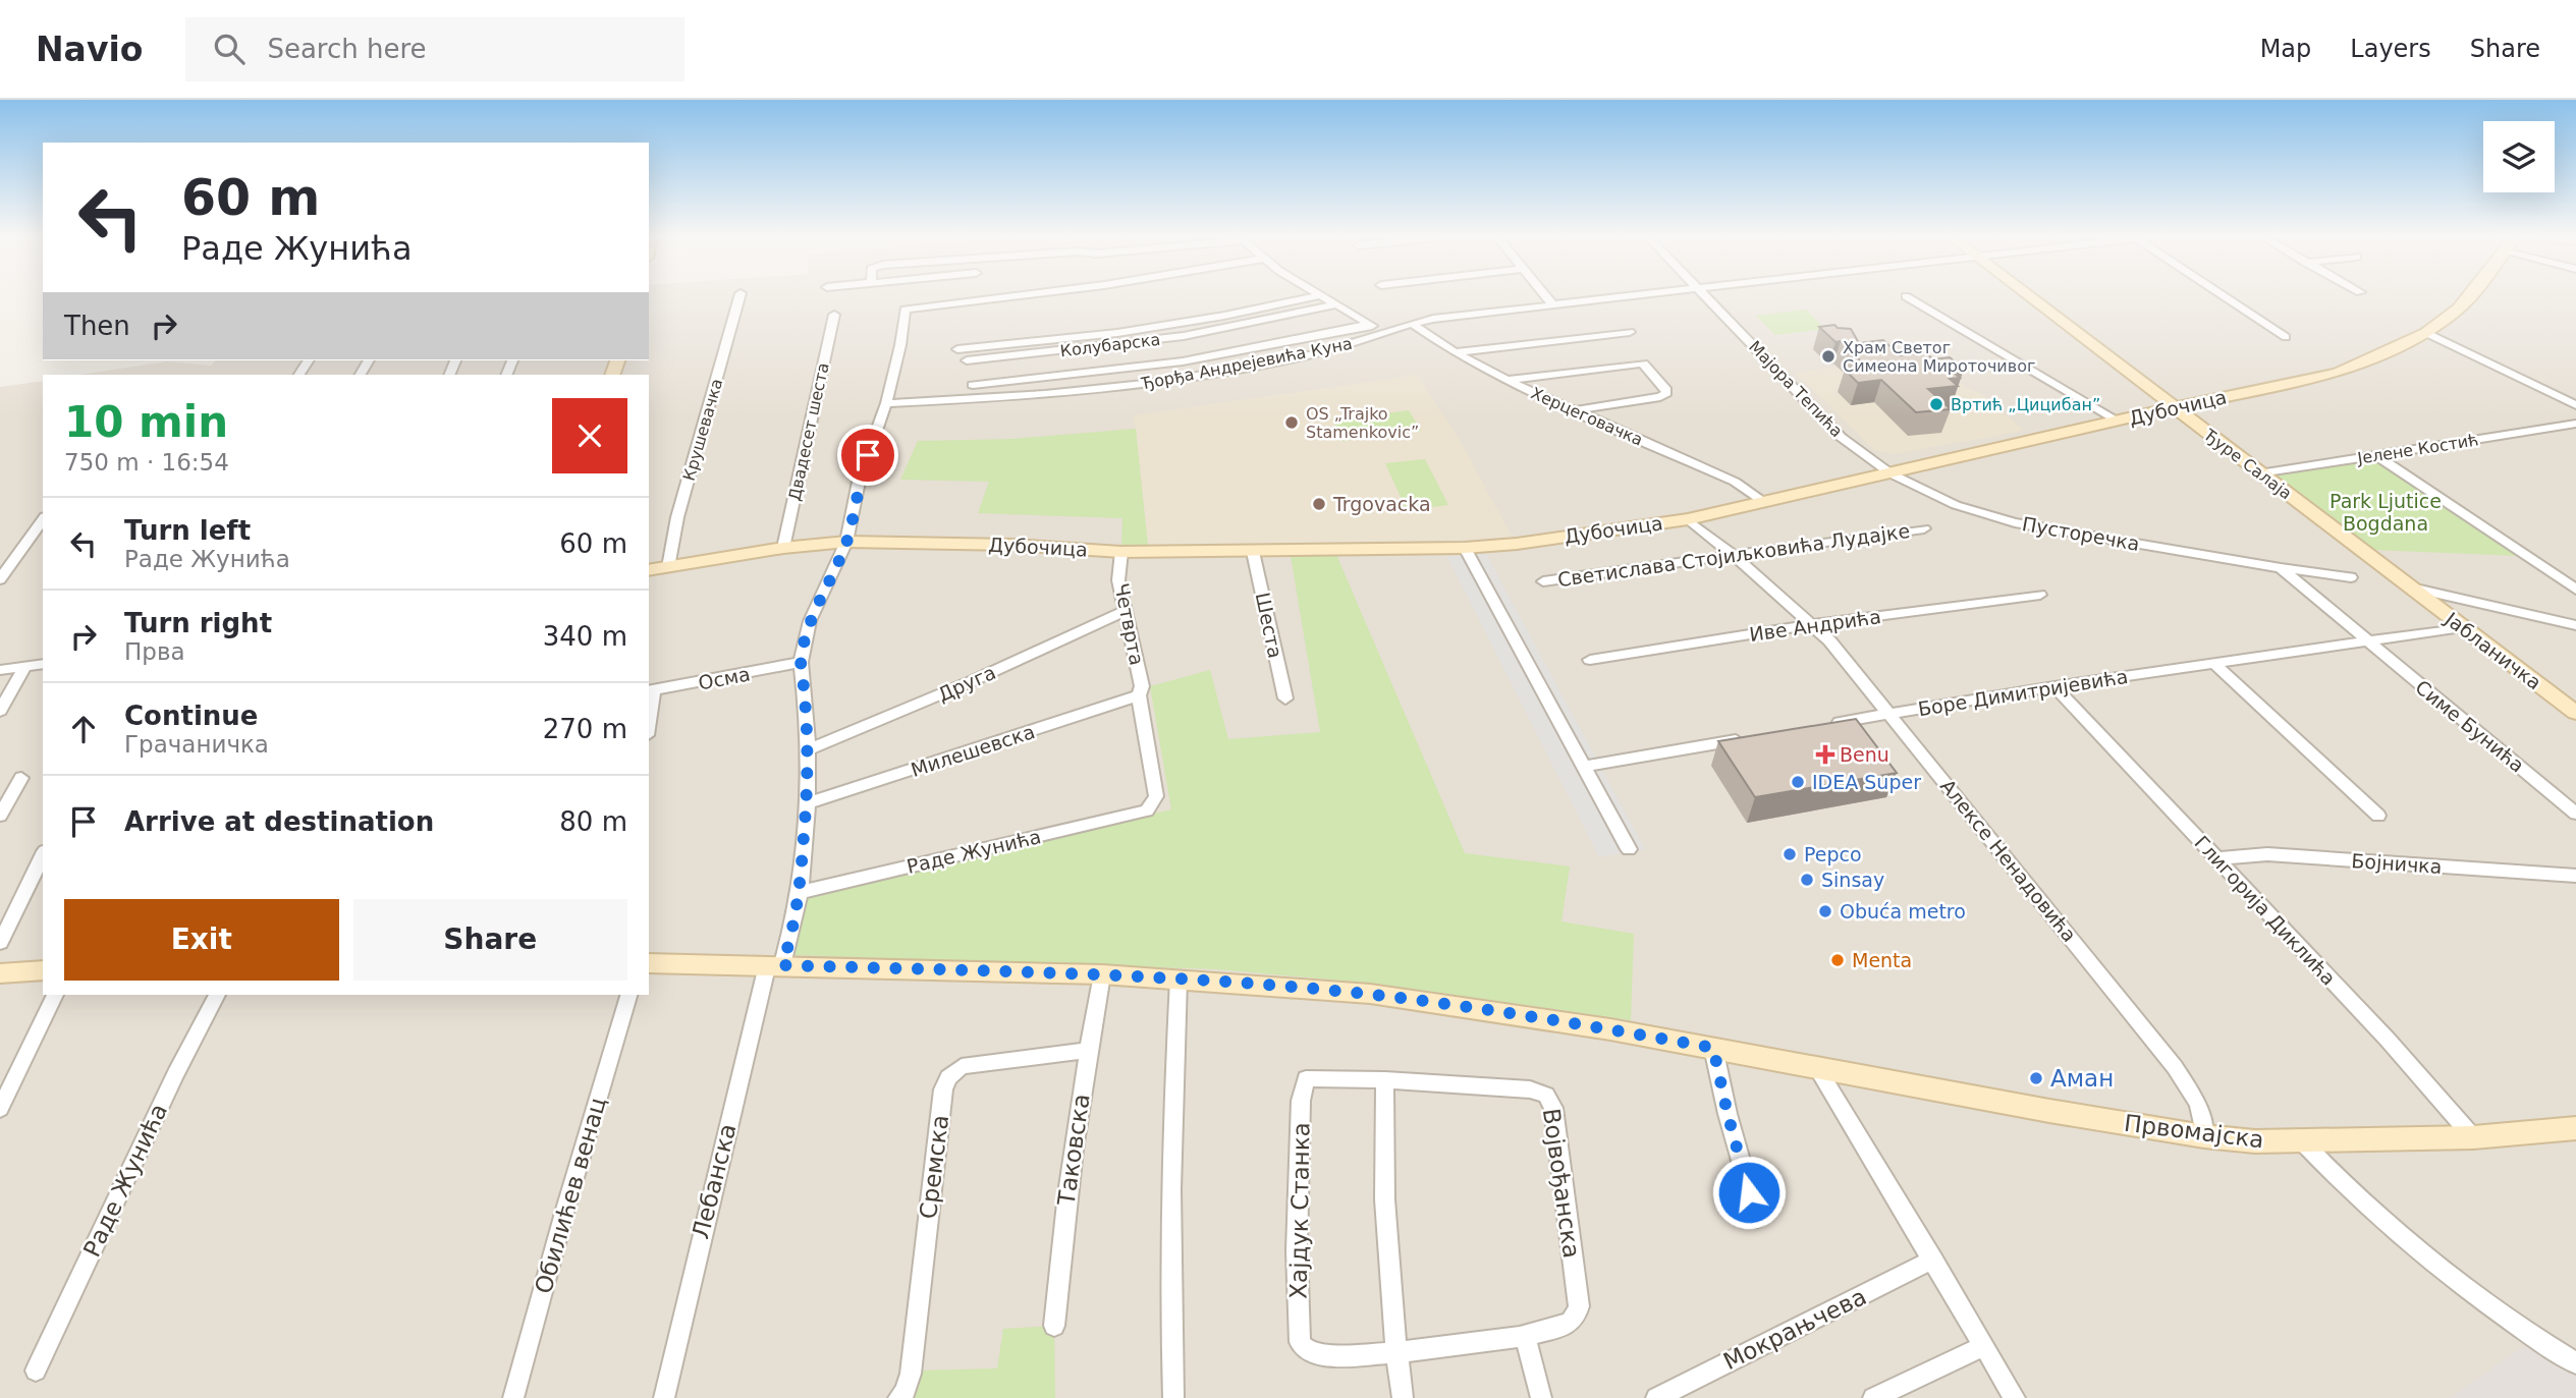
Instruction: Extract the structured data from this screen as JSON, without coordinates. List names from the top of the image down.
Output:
{
  "streets": {
    "street": [
      "Колубарска",
      "Ђорђа Андрејевића Куна",
      "Мајора Тепића",
      "Дубочица",
      "Херцеговачка",
      "Крушевачка",
      "Двадесет шеста",
      "Јелене Костић",
      "Ђуре Салаја",
      "Пусторечка",
      "Светислава Стојиљковића Лудајке",
      "Четврта",
      "Шеста",
      "Иве Андрића",
      "Јабланичка",
      "Осма",
      "Друга",
      "Боре Димитријевића",
      "Симе Бунића",
      "Милешевска",
      "Раде Жунића",
      "Алексе Ненадовића",
      "Бојничка",
      "Глигорија Диклића",
      "Првомајска",
      "Таковска",
      "Сремска",
      "Лебанска",
      "Војвођанска",
      "Обилићев венац",
      "Хајдук Станка",
      "Мокрањчева"
    ]
  },
  "crossings": [
    ["Ђорђа Андрејевића Куна", "Херцеговачка"],
    ["Ђорђа Андрејевића Куна", "Лебанска"],
    ["Мајора Тепића", "Дубочица"],
    ["Мајора Тепића", "Пусторечка"],
    ["Дубочица", "Херцеговачка"],
    ["Дубочица", "Крушевачка"],
    ["Дубочица", "Двадесет шеста"],
    ["Дубочица", "Ђуре Салаја"],
    ["Дубочица", "Пусторечка"],
    ["Дубочица", "Четврта"],
    ["Дубочица", "Шеста"],
    ["Дубочица", "Алексе Ненадовића"],
    ["Дубочица", "Лебанска"],
    ["Јелене Костић", "Ђуре Салаја"],
    ["Ђуре Салаја", "Јабланичка"],
    ["Светислава Стојиљковића Лудајке", "Алексе Ненадовића"],
    ["Четврта", "Друга"],
    ["Четврта", "Милешевска"],
    ["Четврта", "Раде Жунића"],
    ["Иве Андрића", "Алексе Ненадовића"],
    ["Јабланичка", "Боре Димитријевића"],
    ["Осма", "Лебанска"],
    ["Друга", "Лебанска"],
    ["Боре Димитријевића", "Симе Бунића"],
    ["Боре Димитријевића", "Алексе Ненадовића"],
    ["Боре Димитријевића", "Глигорија Диклића"],
    ["Милешевска", "Лебанска"],
    ["Раде Жунића", "Лебанска"],
    ["Алексе Ненадовића", "Првомајска"],
    ["Бојничка", "Глигорија Диклића"],
    ["Глигорија Диклића", "Првомајска"],
    ["Таковска", "Сремска"],
    ["Војвођанска", "Хајдук Станка"]
  ],
  "parks": ["Park Ljutice Bogdana"],
  "places": {
    "other": [
      "Храм Светог Симеона Мироточивог",
      "Вртић „Цицибан”",
      "OS „Trajko Stamenkovic”",
      "Trgovacka",
      "IDEA Super",
      "Pepco",
      "Sinsay",
      "Obuća metro",
      "Menta",
      "Аман"
    ],
    "health": ["Benu"]
  },
  "page": {
    "header": "Navio",
    "search": "Search here",
    "nav": ["Map", "Layers", "Share"],
    "turn": ["60 m", "Раде Жунића"],
    "then": "Then",
    "heading": ["10 min", "750 m · 16:54"],
    "list": [
      {
        "name": "Turn left",
        "note": "Раде Жунића",
        "value": "60 m"
      },
      {
        "name": "Turn right",
        "note": "Прва",
        "value": "340 m"
      },
      {
        "name": "Continue",
        "note": "Грачаничка",
        "value": "270 m"
      },
      {
        "name": "Arrive at destination",
        "value": "80 m"
      }
    ],
    "buttons": ["Exit", "Share"]
  }
}
